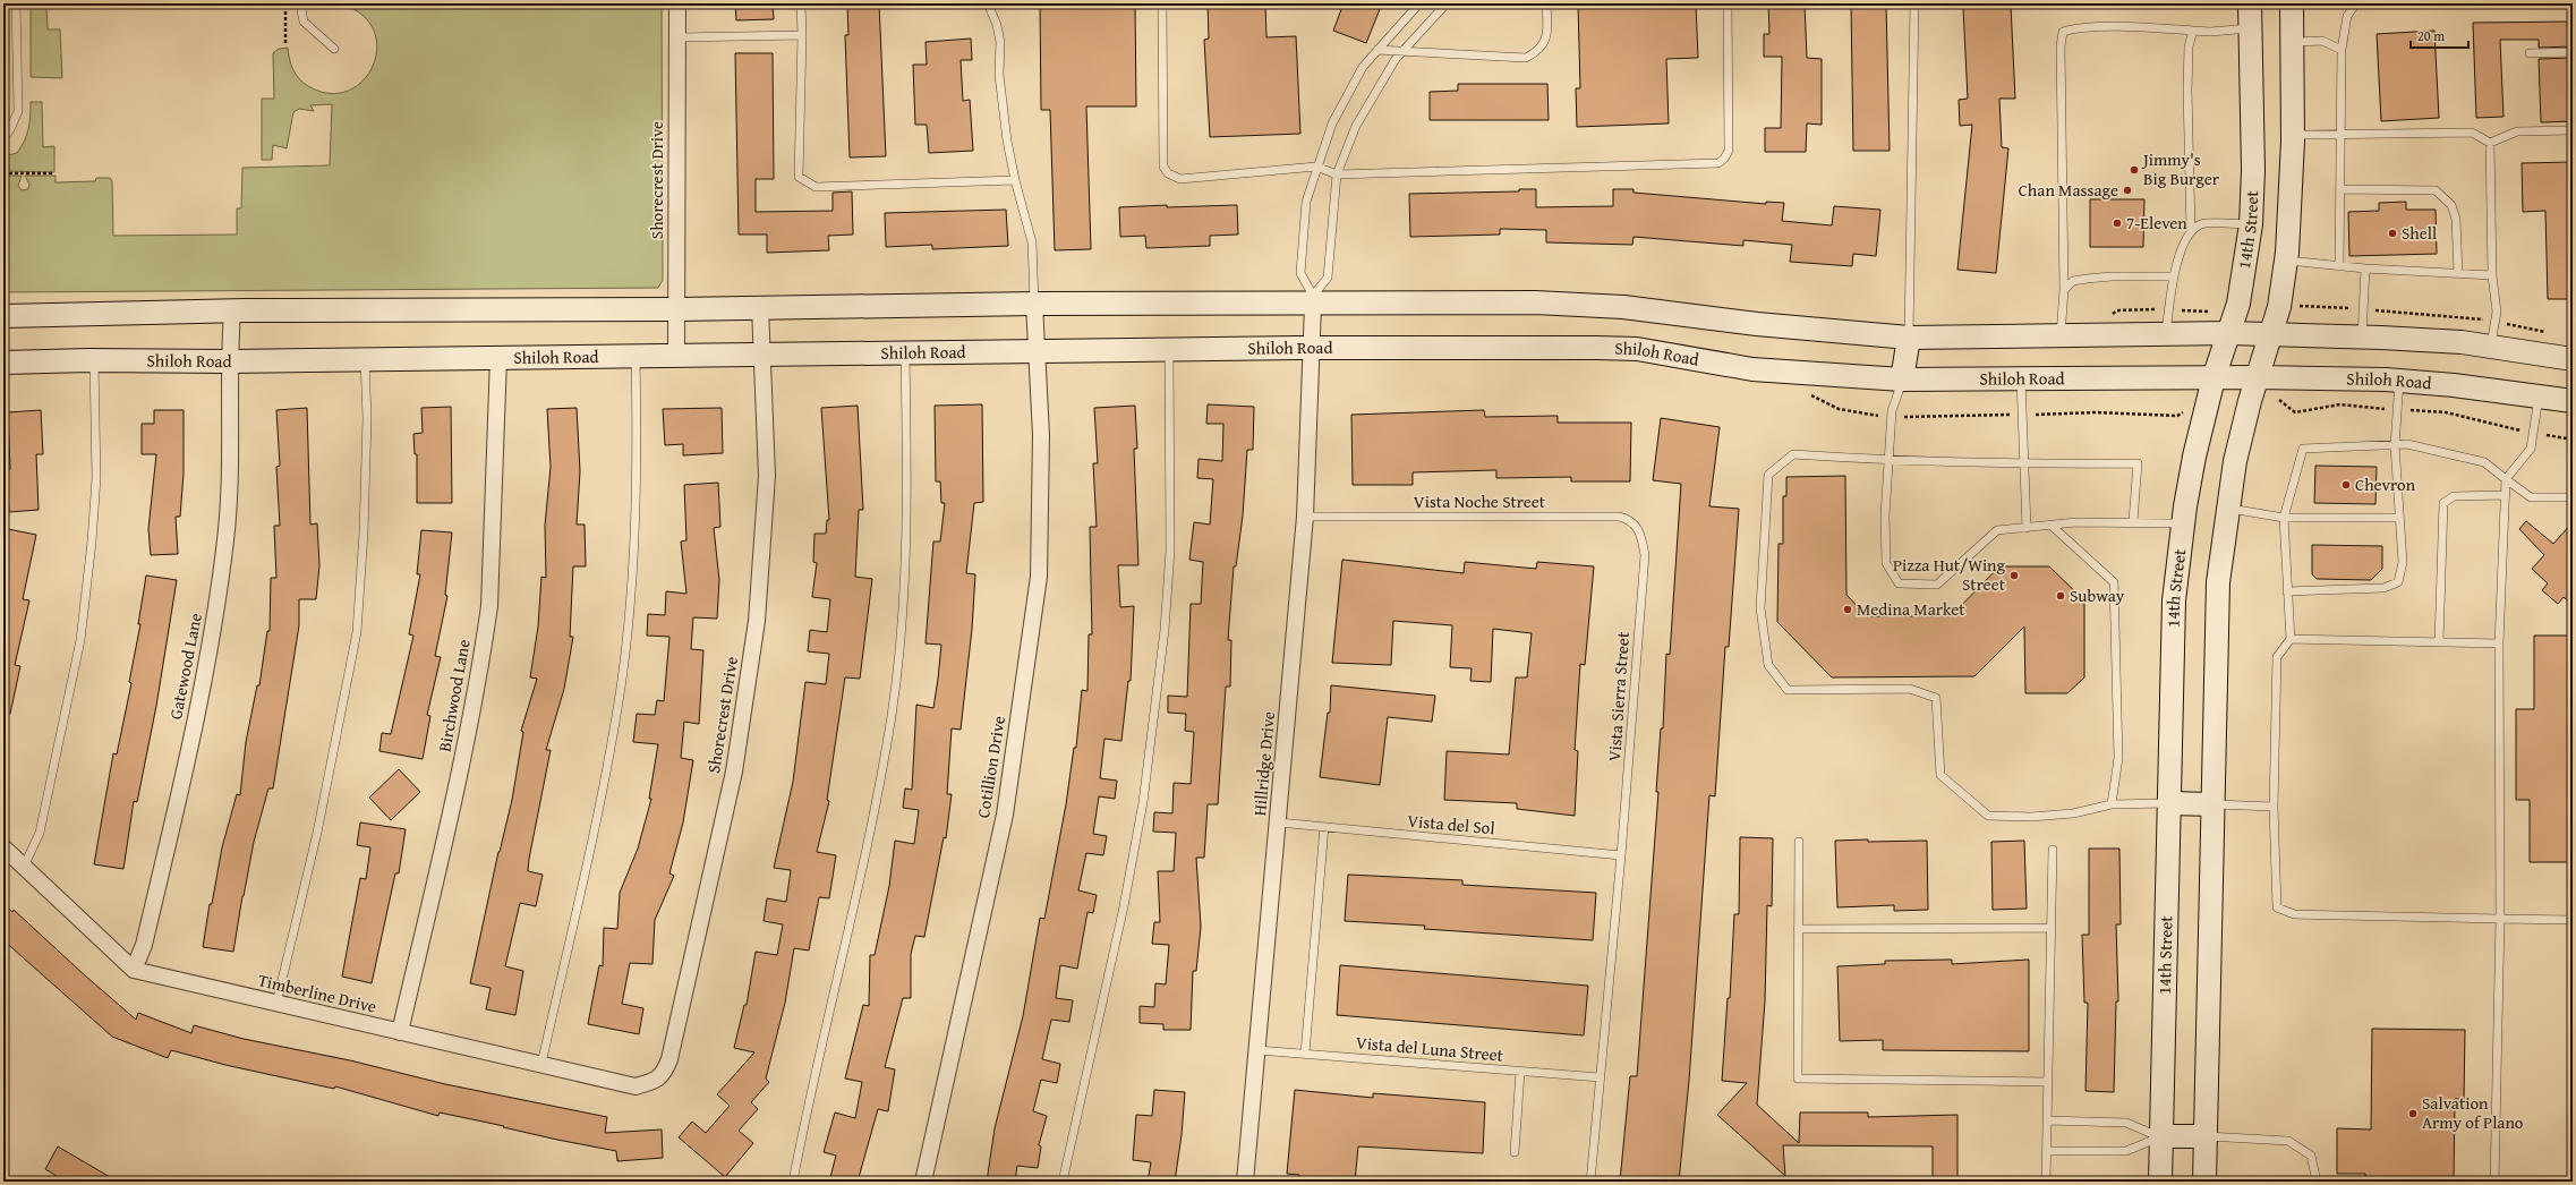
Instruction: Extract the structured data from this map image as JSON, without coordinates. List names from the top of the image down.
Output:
{
  "streets": {
    "main road": ["14th Street", "Shiloh Road"],
    "street": [
      "Shorecrest Drive",
      "Gatewood Lane",
      "Birchwood Lane",
      "Hillridge Drive",
      "Cotillion Drive",
      "Timberline Drive"
    ],
    "lane": [
      "Vista Noche Street",
      "Vista Sierra Street",
      "Vista del Sol",
      "Vista del Luna Street"
    ]
  },
  "crossings": [
    ["Shorecrest Drive", "Shiloh Road"],
    ["Shorecrest Drive", "Timberline Drive"],
    ["14th Street", "Shiloh Road"],
    ["Shiloh Road", "Gatewood Lane"],
    ["Shiloh Road", "Birchwood Lane"],
    ["Shiloh Road", "Hillridge Drive"],
    ["Shiloh Road", "Cotillion Drive"],
    ["Vista Noche Street", "Vista Sierra Street"],
    ["Vista Noche Street", "Hillridge Drive"],
    ["Gatewood Lane", "Timberline Drive"],
    ["Birchwood Lane", "Timberline Drive"],
    ["Vista Sierra Street", "Vista del Sol"],
    ["Vista Sierra Street", "Vista del Luna Street"],
    ["Hillridge Drive", "Vista del Sol"],
    ["Hillridge Drive", "Vista del Luna Street"]
  ],
  "places": [
    "Jimmy's Big Burger",
    "Chan Massage",
    "7-Eleven",
    "Shell",
    "Chevron",
    "Pizza Hut/Wing Street",
    "Subway",
    "Medina Market",
    "Salvation Army of Plano"
  ],
  "scale_bar": "20 m"
}
